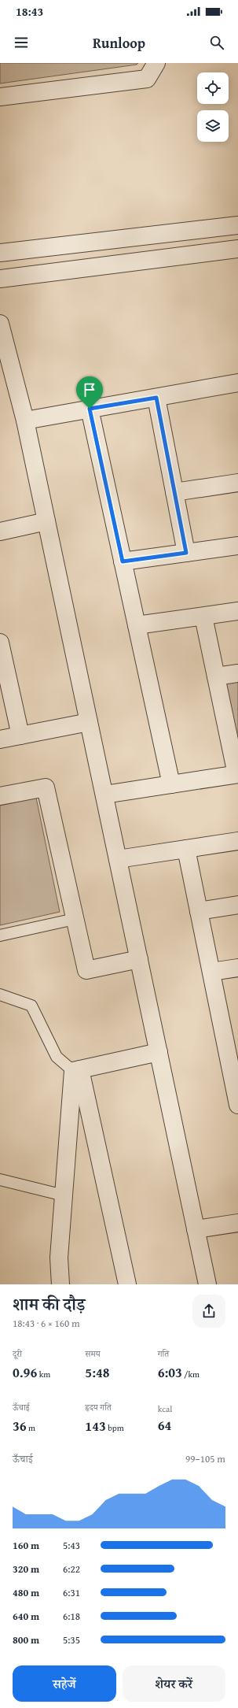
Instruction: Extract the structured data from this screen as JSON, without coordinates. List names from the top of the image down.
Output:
{
  "page": {
    "status": "18:43",
    "header": "Runloop",
    "heading": ["शाम की दौड़", "18:43 · 6 × 160 m"],
    "stats": [
      ["दूरी", "0.96 km"],
      ["समय", "5:48"],
      ["गति", "6:03 /km"],
      ["ऊँचाई", "36 m"],
      ["हृदय गति", "143 bpm"],
      ["kcal", "64"]
    ],
    "chart": ["ऊँचाई", "99–105 m"],
    "list": [
      {
        "name": "160 m",
        "note": "5:43"
      },
      {
        "name": "320 m",
        "note": "6:22"
      },
      {
        "name": "480 m",
        "note": "6:31"
      },
      {
        "name": "640 m",
        "note": "6:18"
      },
      {
        "name": "800 m",
        "note": "5:35"
      }
    ],
    "buttons": ["सहेजें", "शेयर करें"]
  }
}
